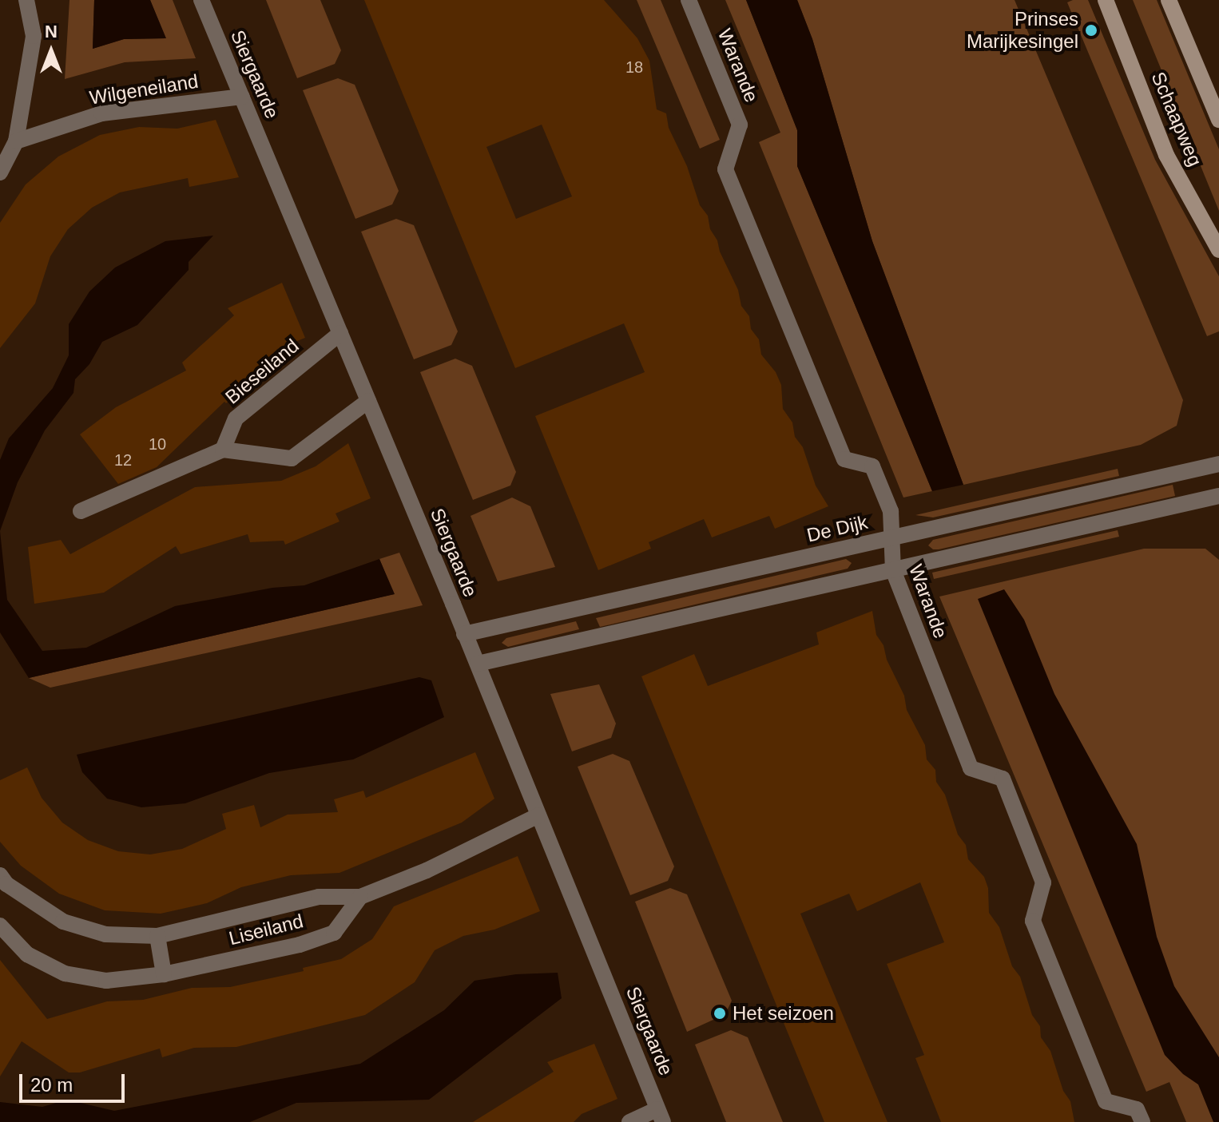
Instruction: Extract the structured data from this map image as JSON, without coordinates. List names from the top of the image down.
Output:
{
  "streets": {
    "street": [
      "Warande",
      "Siergaarde",
      "Wilgeneiland",
      "Schaapweg",
      "Bieseiland",
      "De Dijk",
      "Liseiland"
    ]
  },
  "crossings": [
    ["Warande", "De Dijk"],
    ["Siergaarde", "Wilgeneiland"],
    ["Siergaarde", "Bieseiland"],
    ["Siergaarde", "De Dijk"],
    ["Siergaarde", "Liseiland"]
  ],
  "places": ["Prinses Marijkesingel", "Het seizoen"],
  "house_numbers": ["18", "10", "12"],
  "scale_bar": "20 m",
  "north": "top"
}
